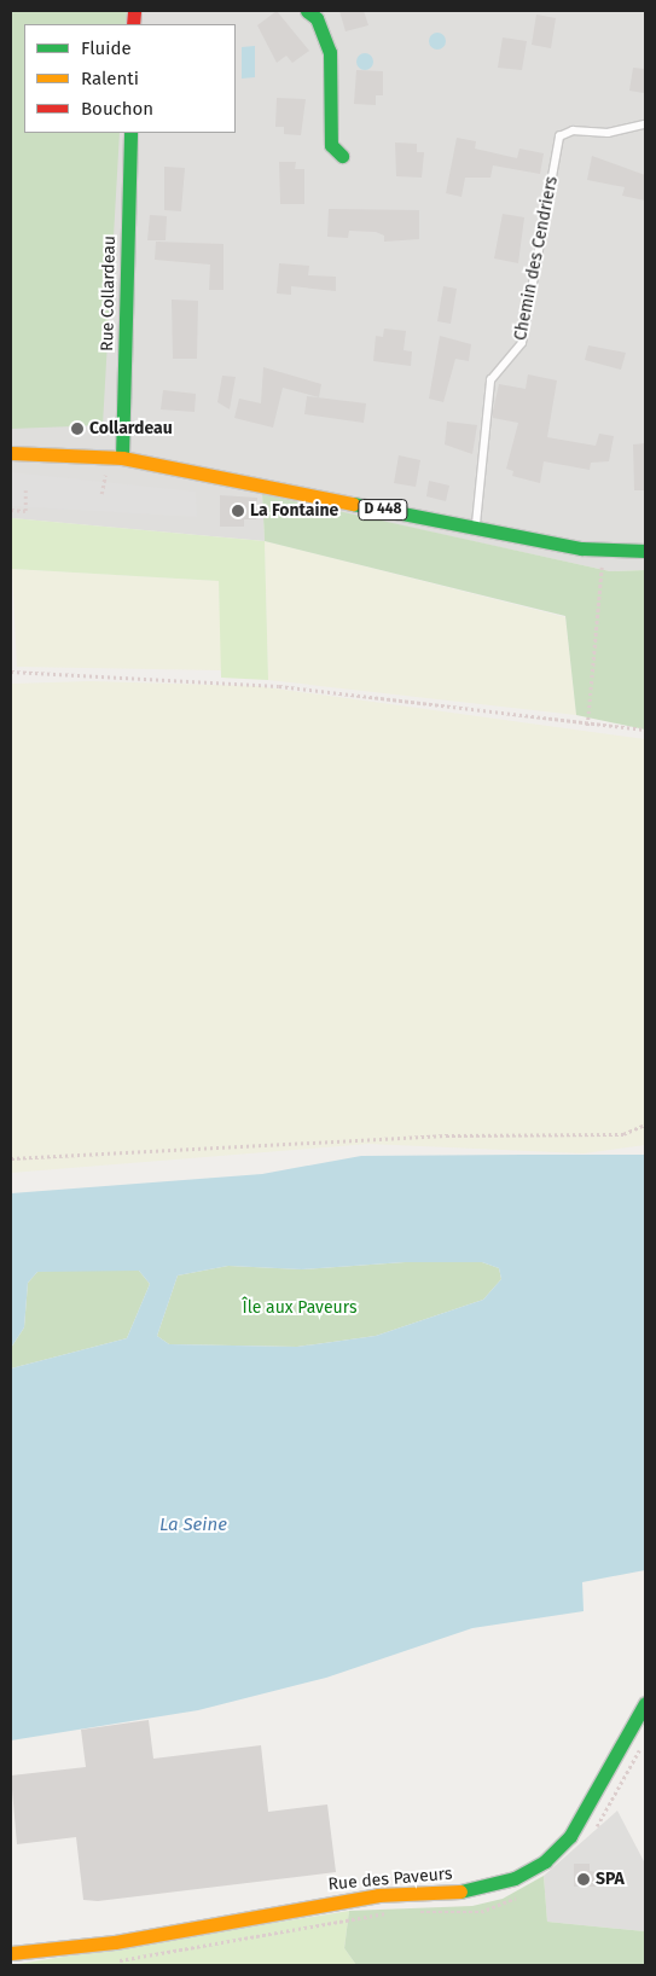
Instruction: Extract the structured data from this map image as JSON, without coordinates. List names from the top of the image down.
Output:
{
  "streets": {
    "street": ["Rue Collardeau", "D 448", "Rue des Paveurs"],
    "lane": ["Chemin des Cendriers"]
  },
  "crossings": [
    ["Chemin des Cendriers", "D 448"],
    ["Rue Collardeau", "D 448"]
  ],
  "water": ["La Seine"],
  "parks": ["Île aux Paveurs"],
  "places": ["Collardeau", "La Fontaine", "SPA"],
  "legend": ["Fluide", "Ralenti", "Bouchon"]
}
